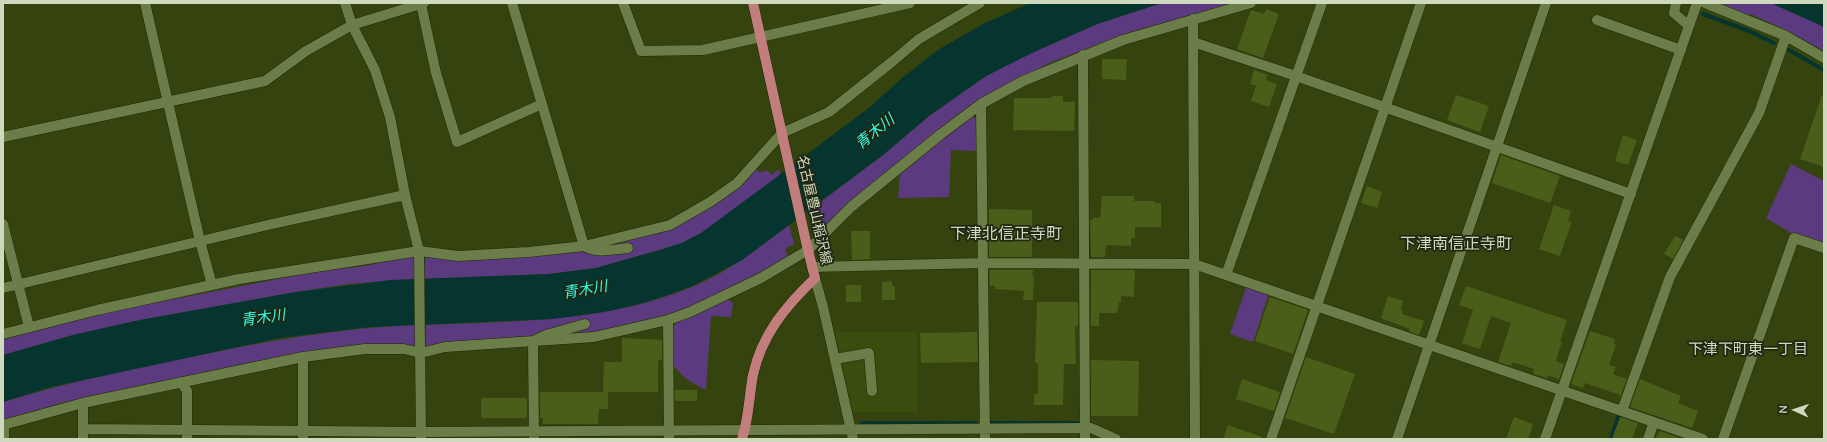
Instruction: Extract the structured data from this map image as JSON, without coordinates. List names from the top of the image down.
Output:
{
  "streets": {
    "main road": ["名古屋豊山稲沢線"]
  },
  "districts": ["下津北信正寺町", "下津南信正寺町", "下津下町東一丁目"],
  "water": ["青木川"],
  "north": "left"
}
